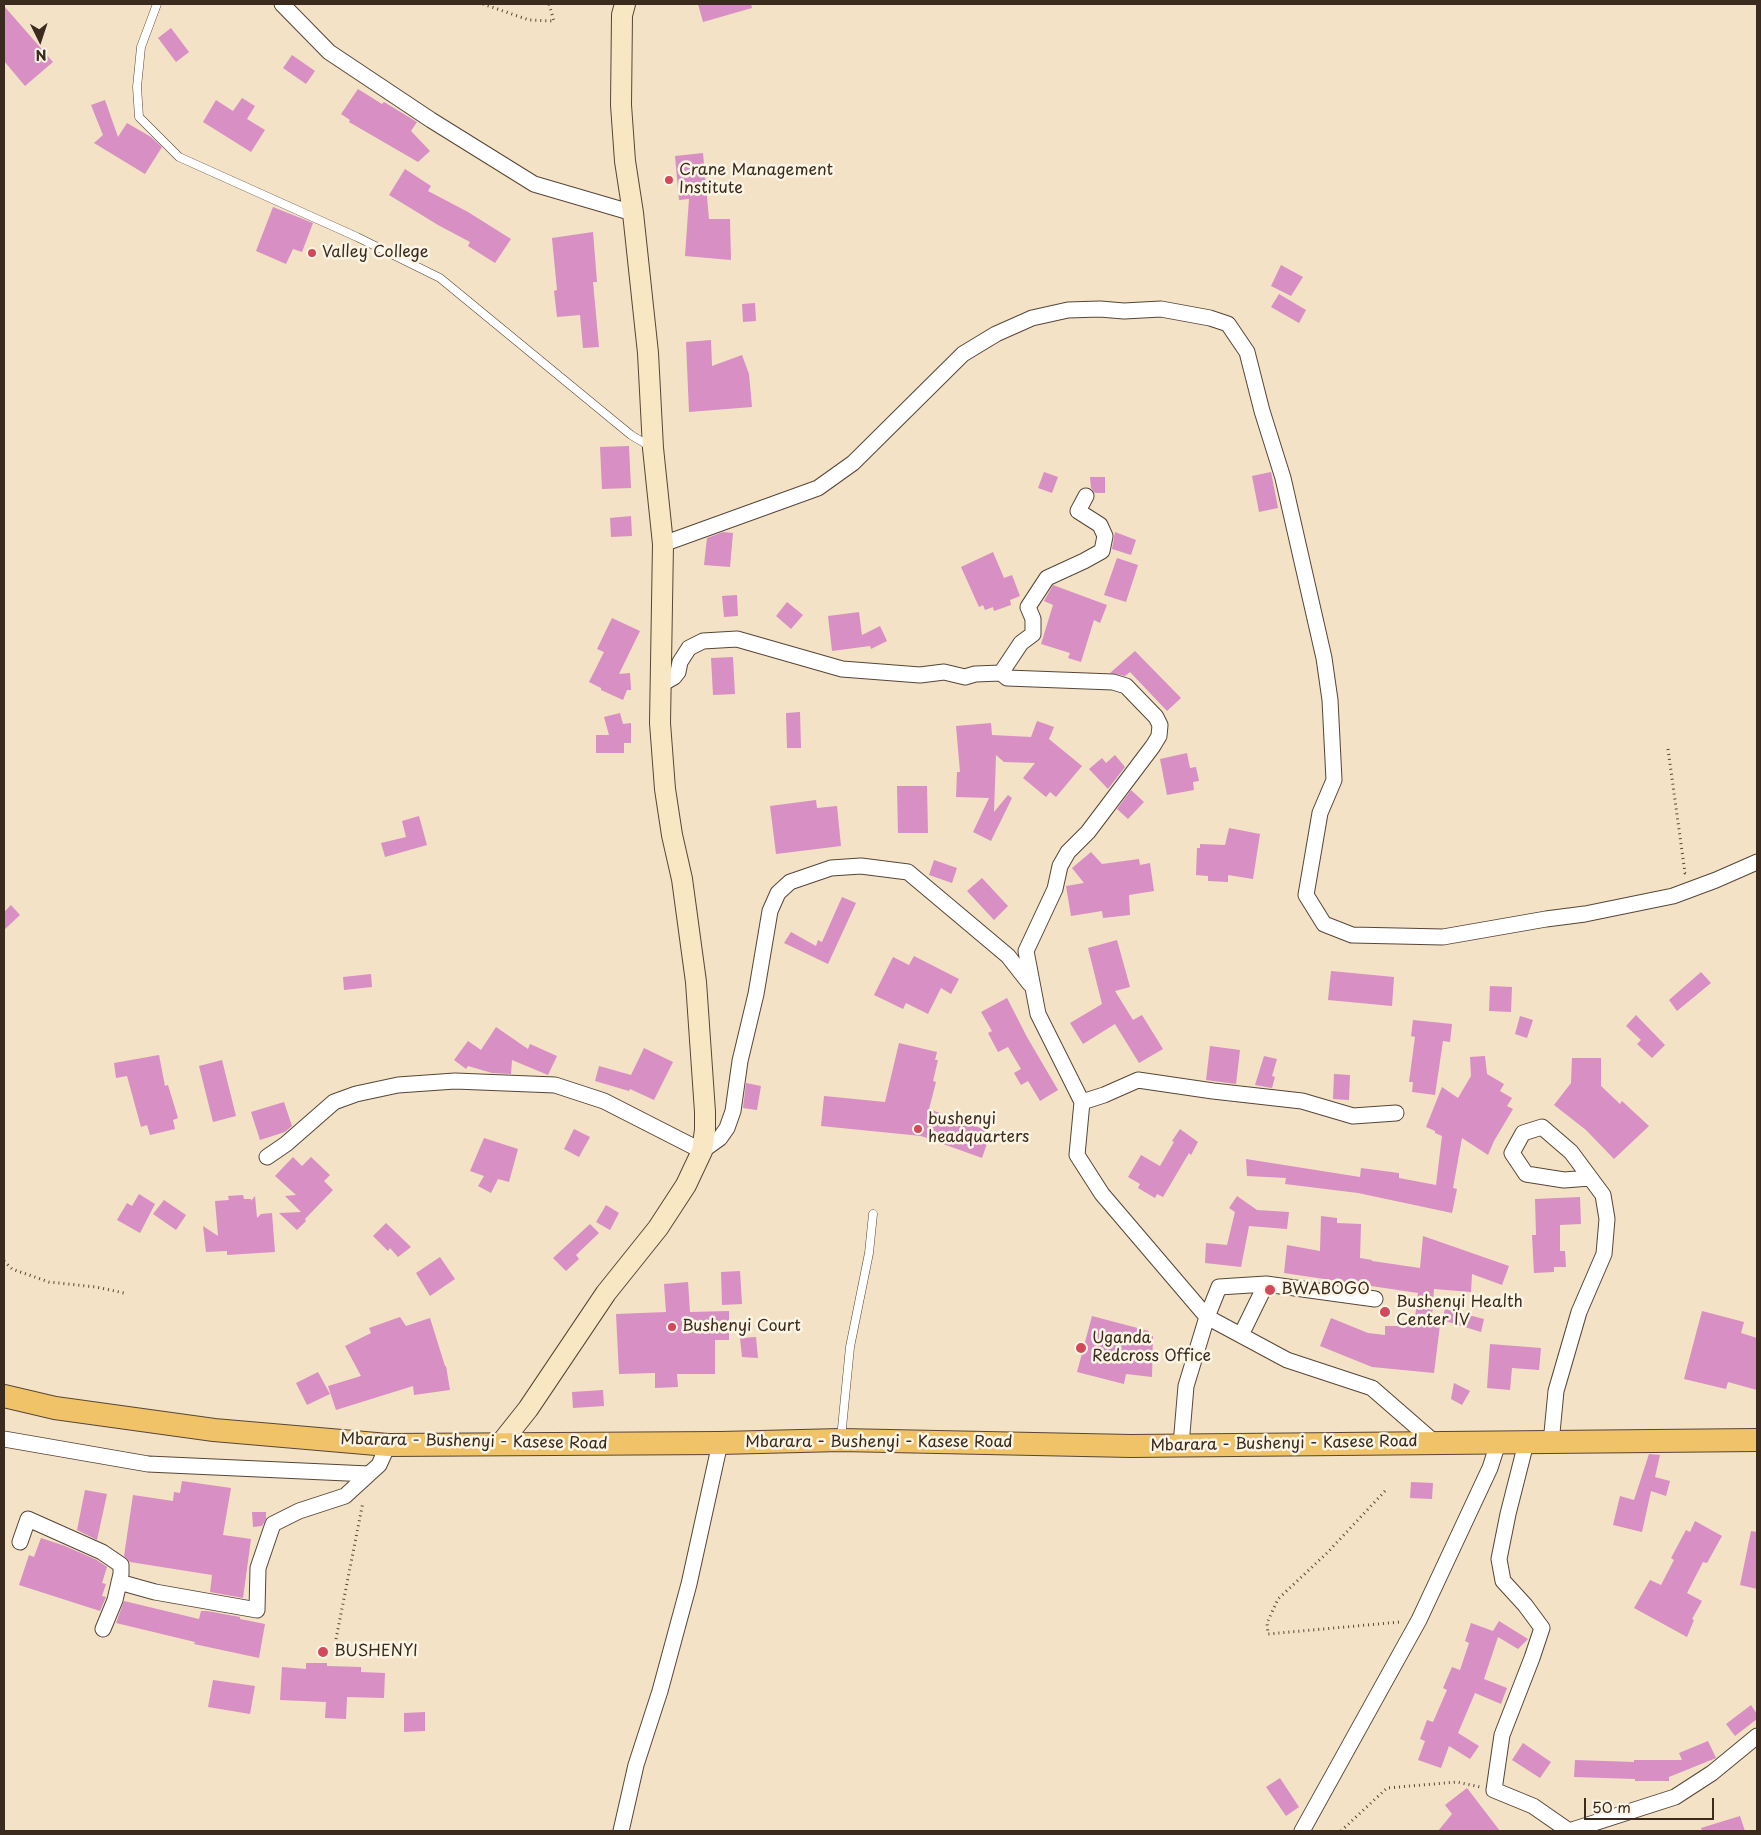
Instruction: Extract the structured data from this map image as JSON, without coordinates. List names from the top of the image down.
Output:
{
  "streets": {
    "main road": ["Mbarara - Bushenyi - Kasese Road"]
  },
  "places": [
    "Crane Management Institute",
    "Valley College",
    "bushenyi headquarters",
    "BWABOGO",
    "Bushenyi Health Center IV",
    "Bushenyi Court",
    "Uganda Redcross Office",
    "BUSHENYI"
  ],
  "scale_bar": "50 m",
  "north": "bottom"
}
